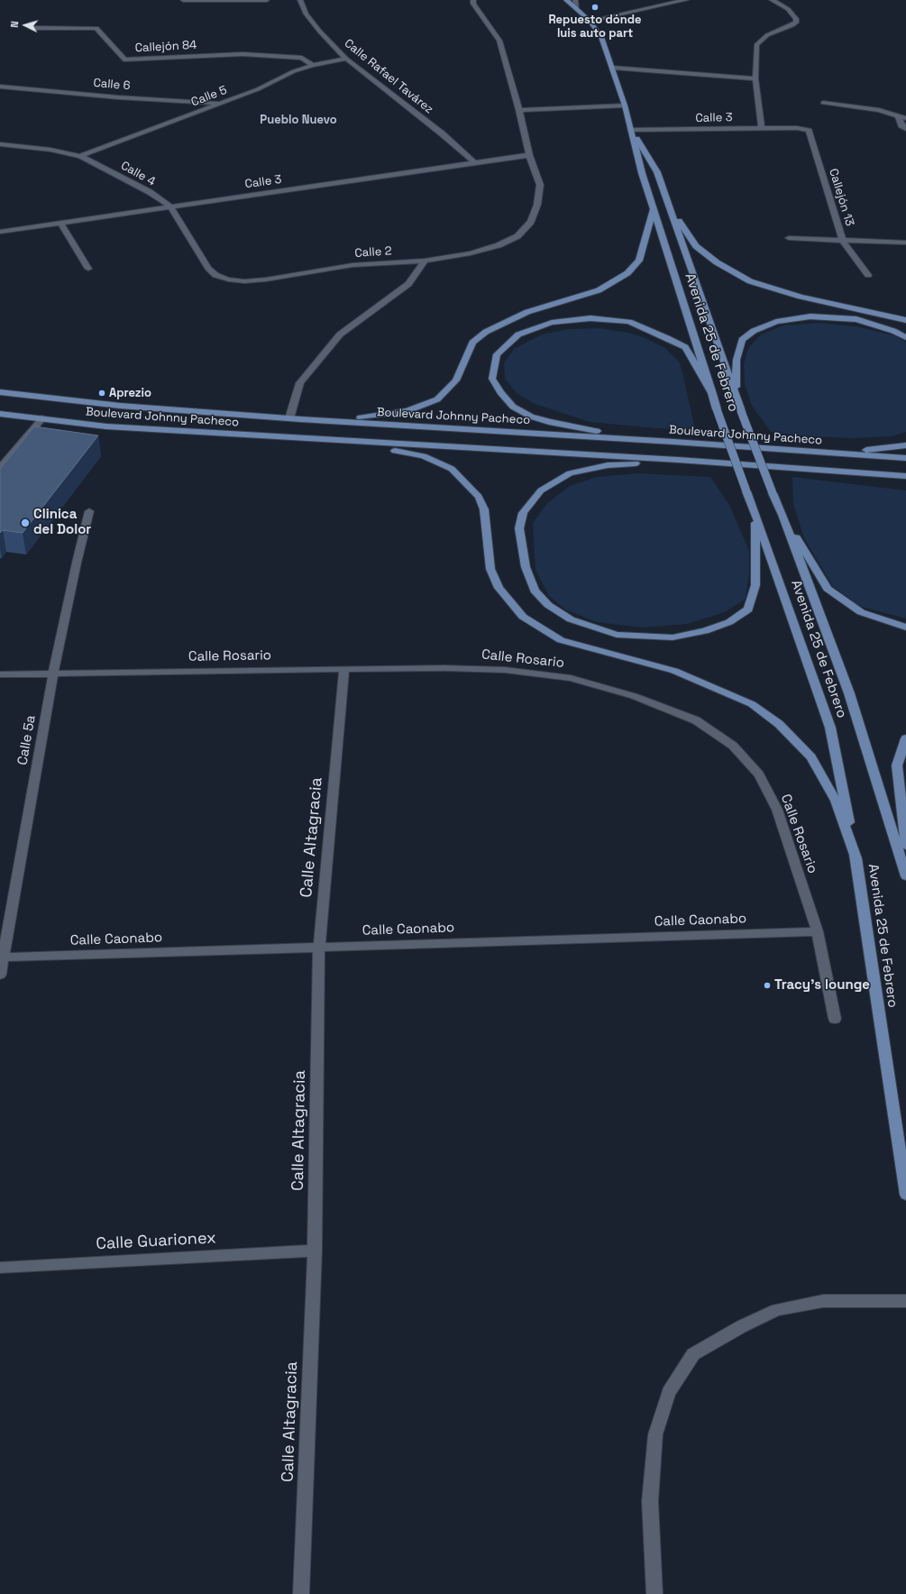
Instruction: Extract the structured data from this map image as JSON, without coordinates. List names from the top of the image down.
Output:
{
  "streets": {
    "main road": ["Avenida 25 de Febrero", "Boulevard Johnny Pacheco"],
    "street": [
      "Callejón 84",
      "Calle Rafael Tavárez",
      "Calle 6",
      "Calle 5",
      "Calle 3",
      "Calle 4",
      "Callejón 13",
      "Calle 2",
      "Calle Rosario",
      "Calle 5a",
      "Calle Altagracia",
      "Calle Caonabo",
      "Calle Guarionex"
    ]
  },
  "crossings": [
    ["Callejón 84", "Calle 5"],
    ["Calle Rafael Tavárez", "Calle 5"],
    ["Calle Rafael Tavárez", "Calle 3"],
    ["Calle 6", "Calle 5"],
    ["Calle 5", "Calle 4"],
    ["Calle 3", "Calle 4"],
    ["Calle 3", "Callejón 13"],
    ["Calle 3", "Calle 2"],
    ["Calle 3", "Avenida 25 de Febrero"],
    ["Calle 4", "Calle 2"],
    ["Calle Rosario", "Calle 5a"],
    ["Calle Rosario", "Calle Altagracia"],
    ["Calle Rosario", "Calle Caonabo"],
    ["Calle 5a", "Calle Caonabo"],
    ["Calle Altagracia", "Calle Caonabo"],
    ["Calle Altagracia", "Calle Guarionex"]
  ],
  "districts": ["Pueblo Nuevo"],
  "places": [
    "Repuesto dónde luis auto part",
    "Aprezio",
    "Clinica del Dolor",
    "Tracy's lounge"
  ],
  "north": "left"
}
